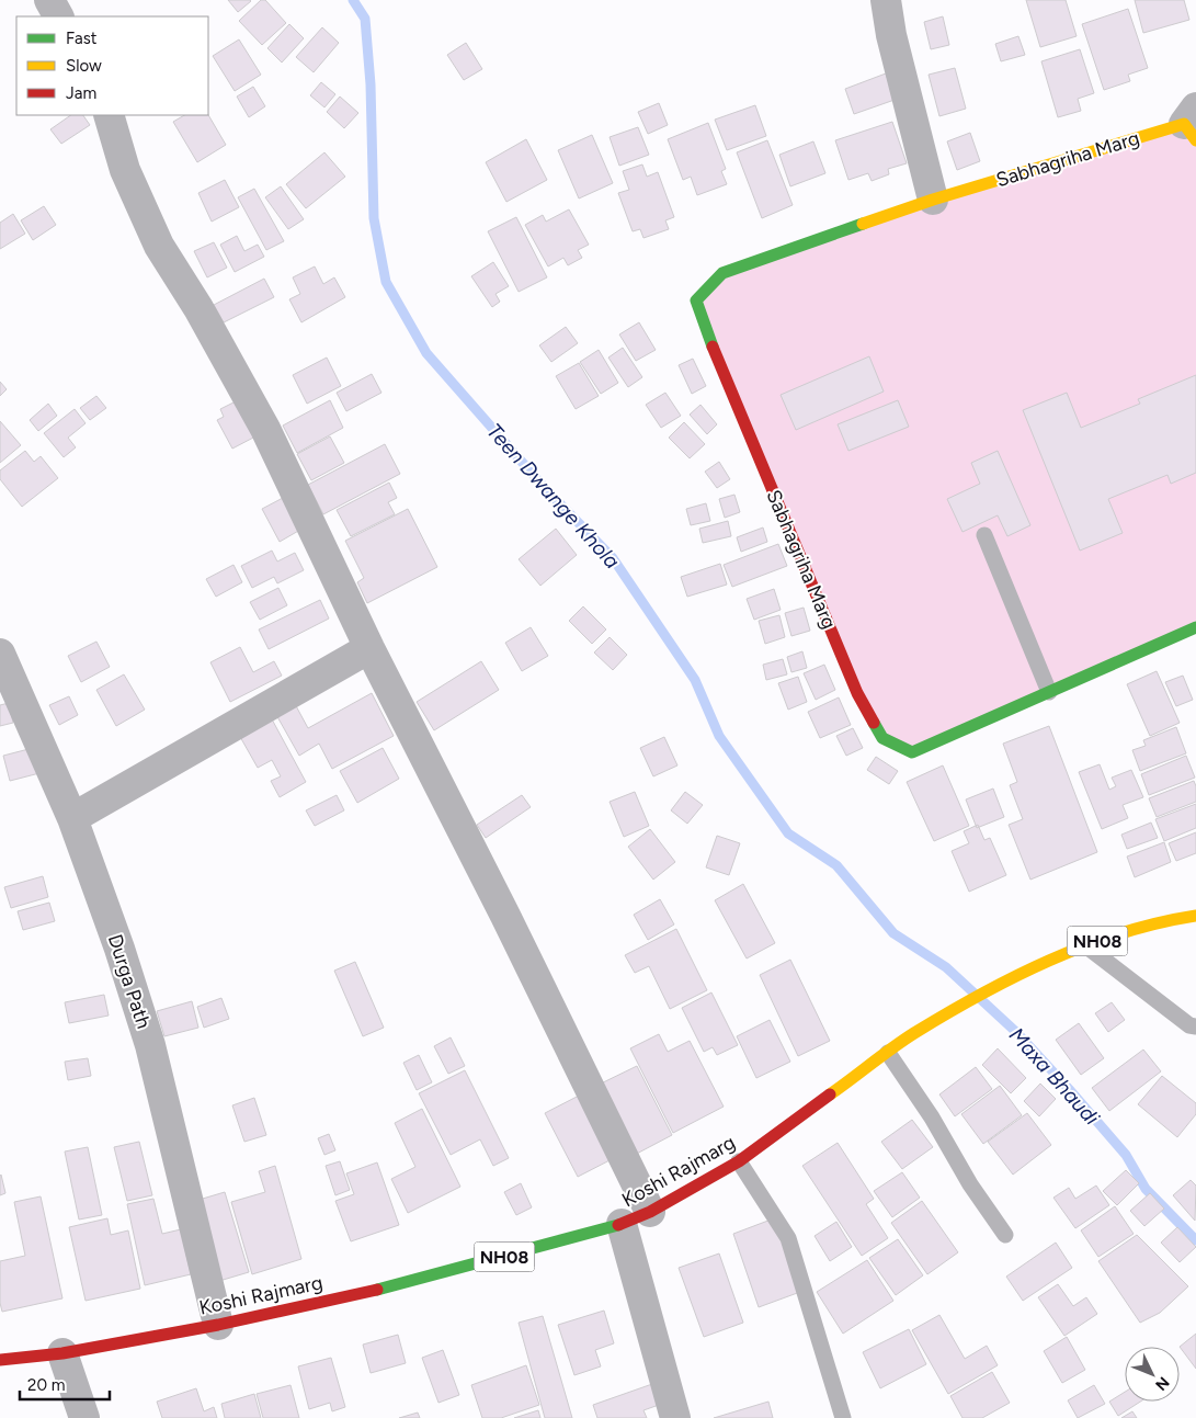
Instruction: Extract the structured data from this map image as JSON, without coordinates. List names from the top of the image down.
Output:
{
  "streets": {
    "street": [
      "Sabhagriha Marg",
      "NH08",
      "Durga Path",
      "Koshi Rajmarg"
    ]
  },
  "crossings": [
    ["Durga Path", "Koshi Rajmarg"]
  ],
  "water": ["Teen Dwange Khola", "Maxa Bhaudi"],
  "legend": ["Fast", "Slow", "Jam"],
  "scale_bar": "20 m",
  "north": "bottom right"
}
